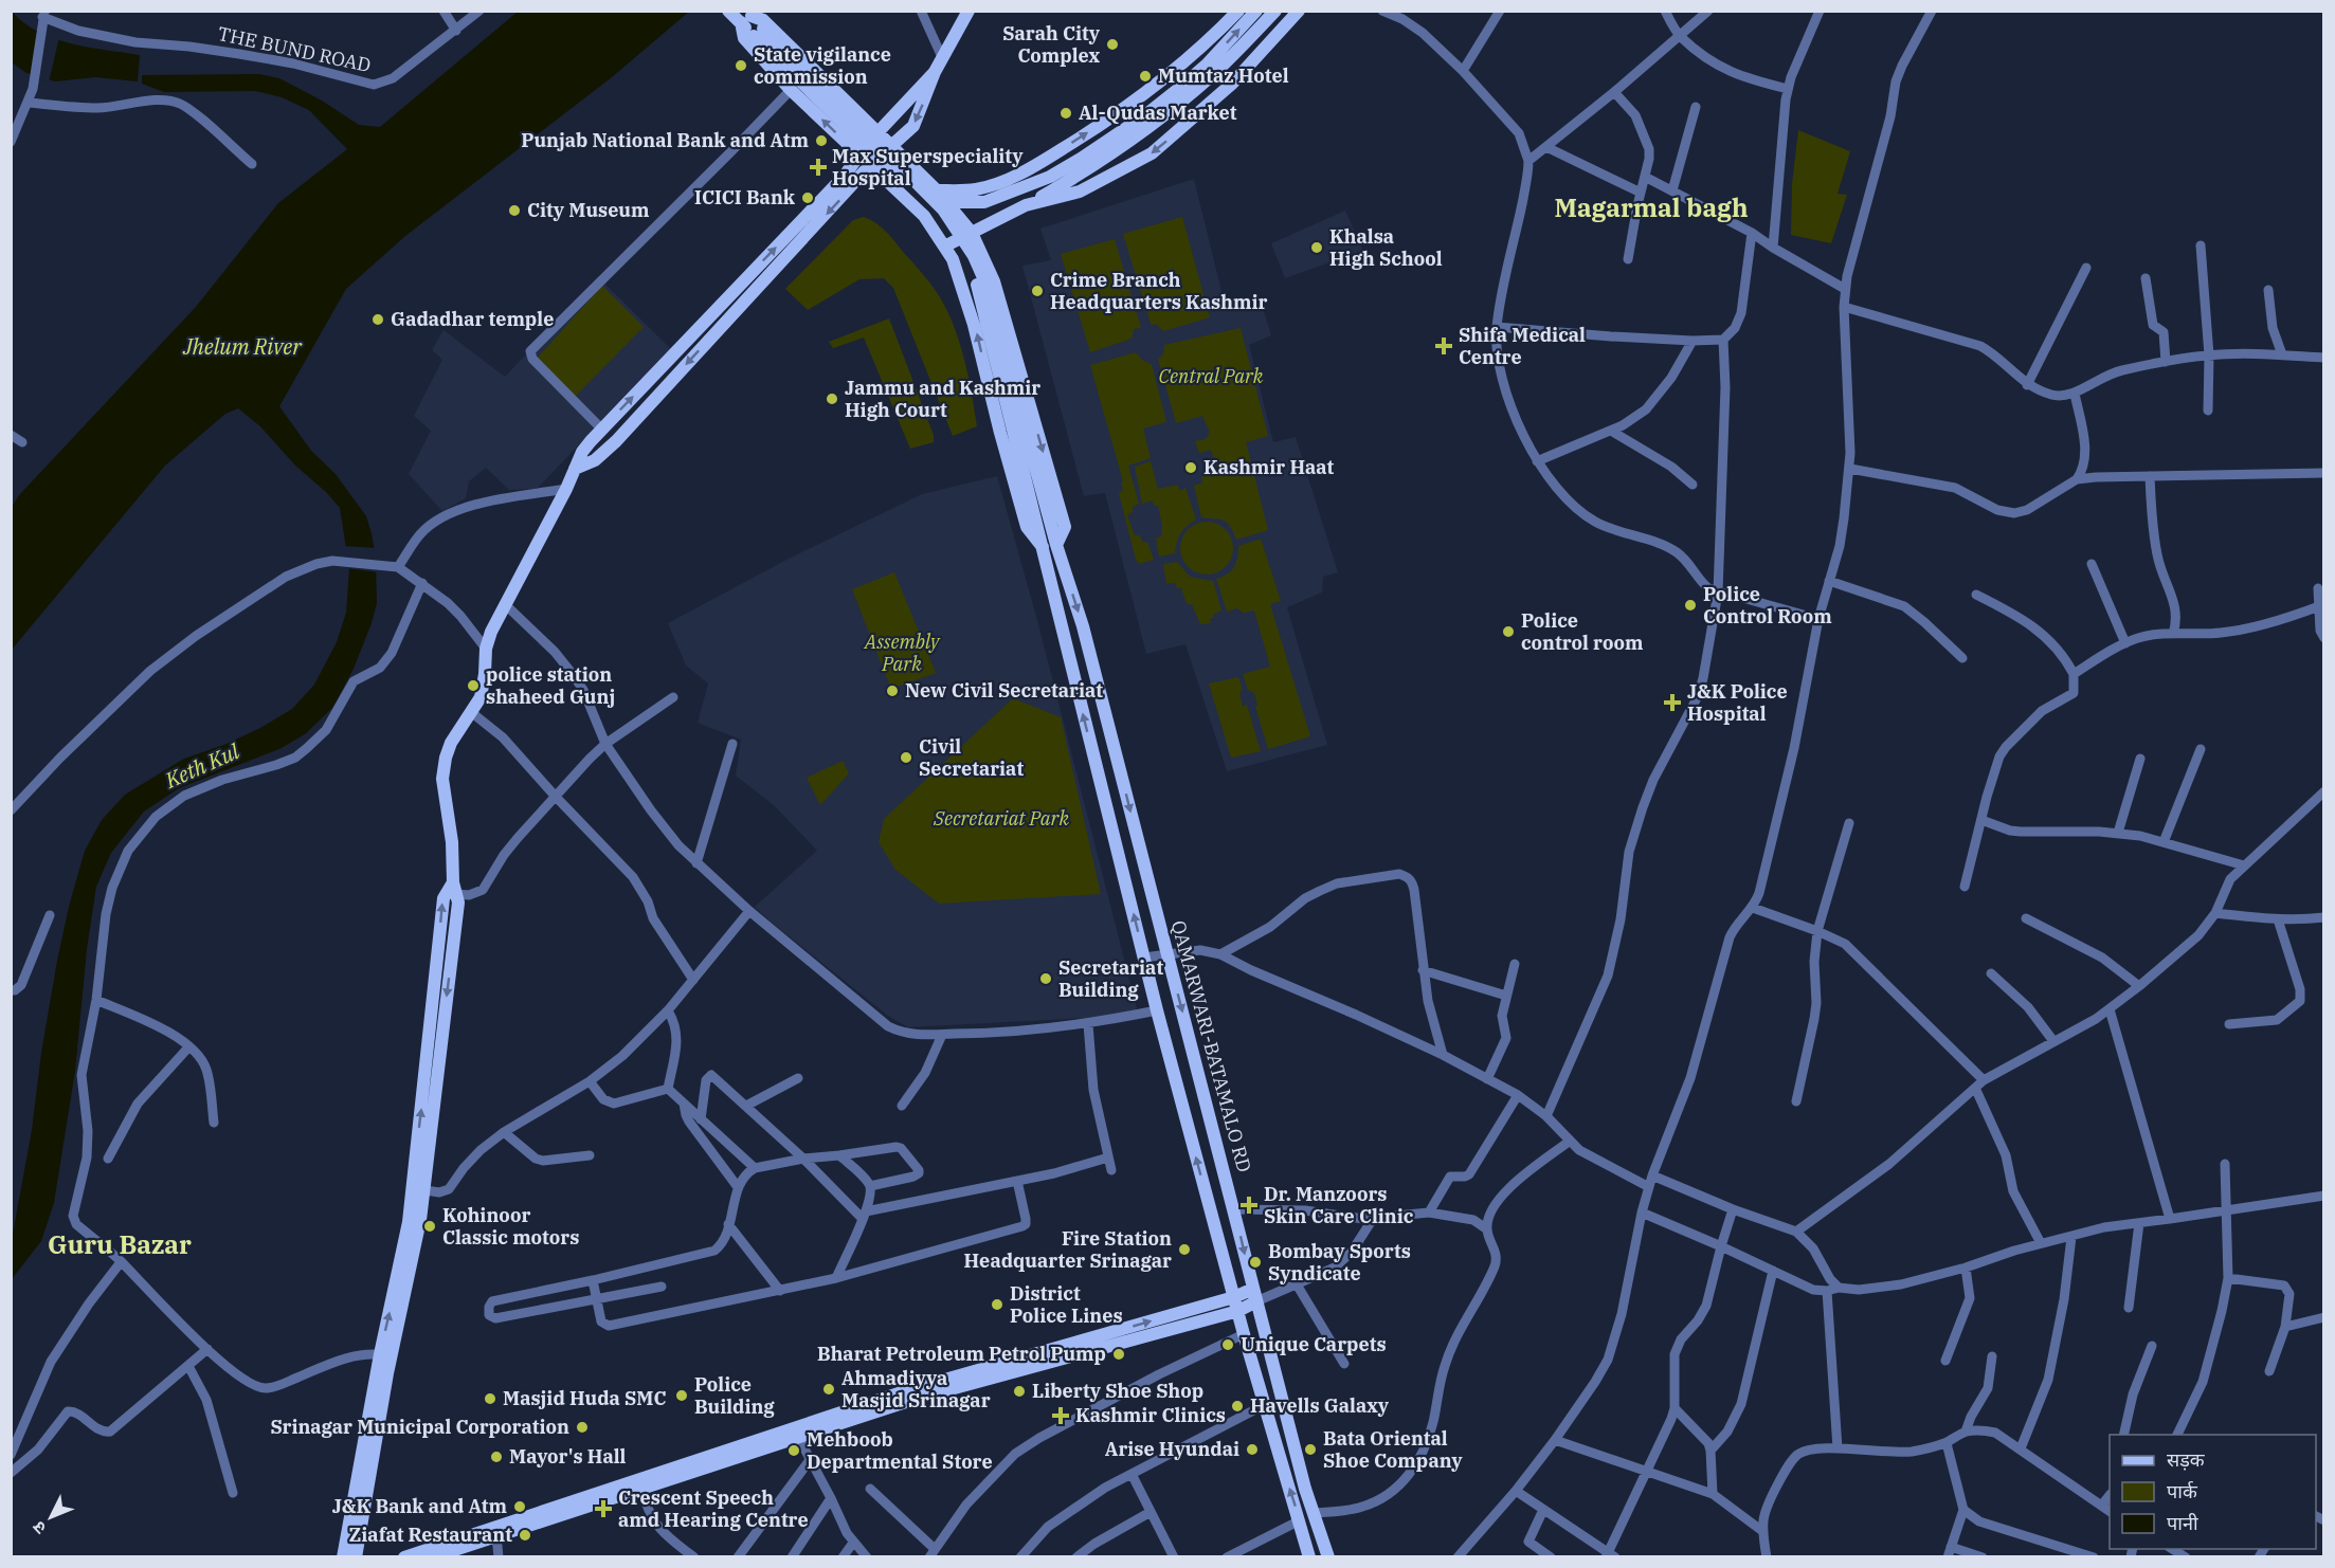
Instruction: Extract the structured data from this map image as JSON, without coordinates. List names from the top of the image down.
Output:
{
  "streets": {
    "main road": ["QAMARWARI-BATAMALO RD"],
    "street": ["THE BUND ROAD"]
  },
  "districts": ["Magarmal bagh", "Guru Bazar"],
  "water": ["Jhelum River", "Keth Kul"],
  "parks": ["Central Park", "Assembly Park", "Secretariat Park"],
  "places": {
    "other": [
      "Sarah City Complex",
      "State vigilance commission",
      "Mumtaz Hotel",
      "Al-Qudas Market",
      "Punjab National Bank and Atm",
      "ICICI Bank",
      "City Museum",
      "Khalsa High School",
      "Crime Branch Headquarters Kashmir",
      "Gadadhar temple",
      "Jammu and Kashmir High Court",
      "Kashmir Haat",
      "Police Control Room",
      "Police control room",
      "police station shaheed Gunj",
      "New Civil Secretariat",
      "Civil Secretariat",
      "Secretariat Building",
      "Kohinoor Classic motors",
      "Fire Station Headquarter Srinagar",
      "Bombay Sports Syndicate",
      "District Police Lines",
      "Unique Carpets",
      "Bharat Petroleum Petrol Pump",
      "Ahmadiyya Masjid Srinagar",
      "Liberty Shoe Shop",
      "Police Building",
      "Masjid Huda SMC",
      "Havells Galaxy",
      "Srinagar Municipal Corporation",
      "Arise Hyundai",
      "Bata Oriental Shoe Company",
      "Mehboob Departmental Store",
      "Mayor's Hall",
      "J&K Bank and Atm",
      "Ziafat Restaurant"
    ],
    "health": [
      "Max Superspeciality Hospital",
      "Shifa Medical Centre",
      "J&K Police Hospital",
      "Dr. Manzoors Skin Care Clinic",
      "Kashmir Clinics",
      "Crescent Speech amd Hearing Centre"
    ]
  },
  "legend": ["सड़क", "पार्क", "पानी"],
  "north": "bottom left"
}
